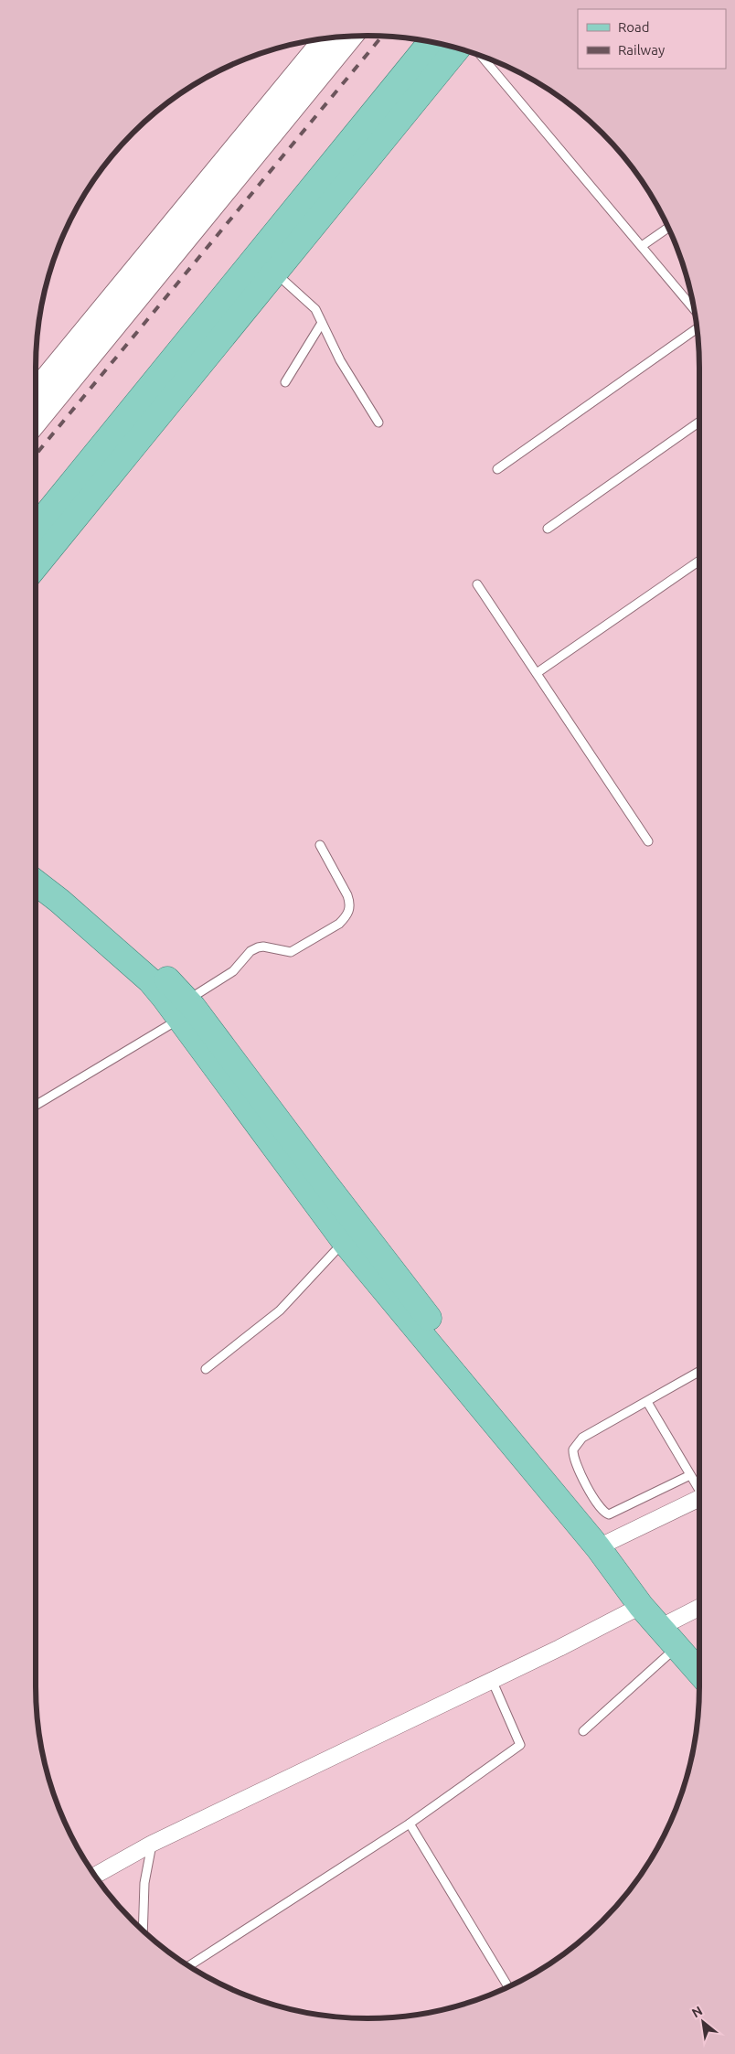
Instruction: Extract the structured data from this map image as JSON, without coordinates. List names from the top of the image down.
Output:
{
  "legend": ["Road", "Railway"],
  "north": "top left"
}
